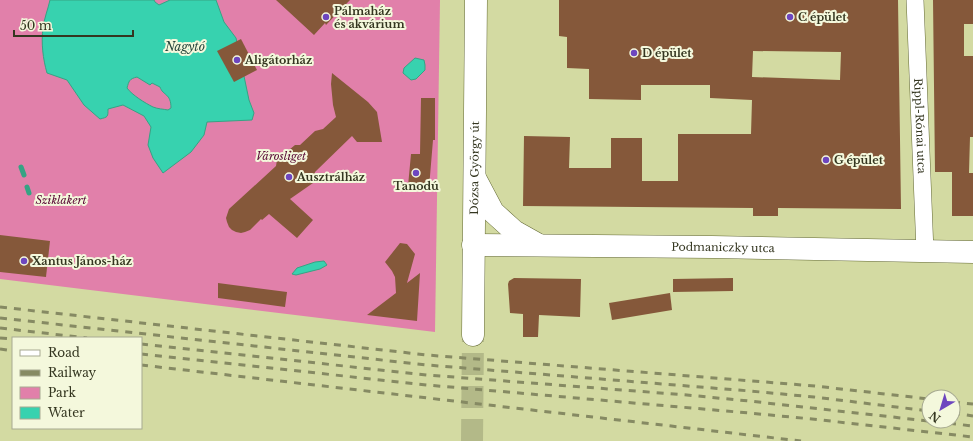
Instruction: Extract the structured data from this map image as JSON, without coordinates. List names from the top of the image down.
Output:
{
  "streets": {
    "street": ["Rippl-Rónai utca", "Dózsa György út", "Podmaniczky utca"]
  },
  "crossings": [
    ["Rippl-Rónai utca", "Podmaniczky utca"],
    ["Dózsa György út", "Podmaniczky utca"]
  ],
  "water": ["Nagytó"],
  "parks": ["Városliget", "Sziklakert"],
  "places": [
    "Pálmaház és akvárium",
    "C épület",
    "D épület",
    "Aligátorház",
    "G épület",
    "Tanodú",
    "Ausztrálház",
    "Xantus János-ház"
  ],
  "legend": [
    "Road",
    "Railway",
    "Park",
    "Water"
  ],
  "scale_bar": "50 m",
  "north": "bottom left"
}
